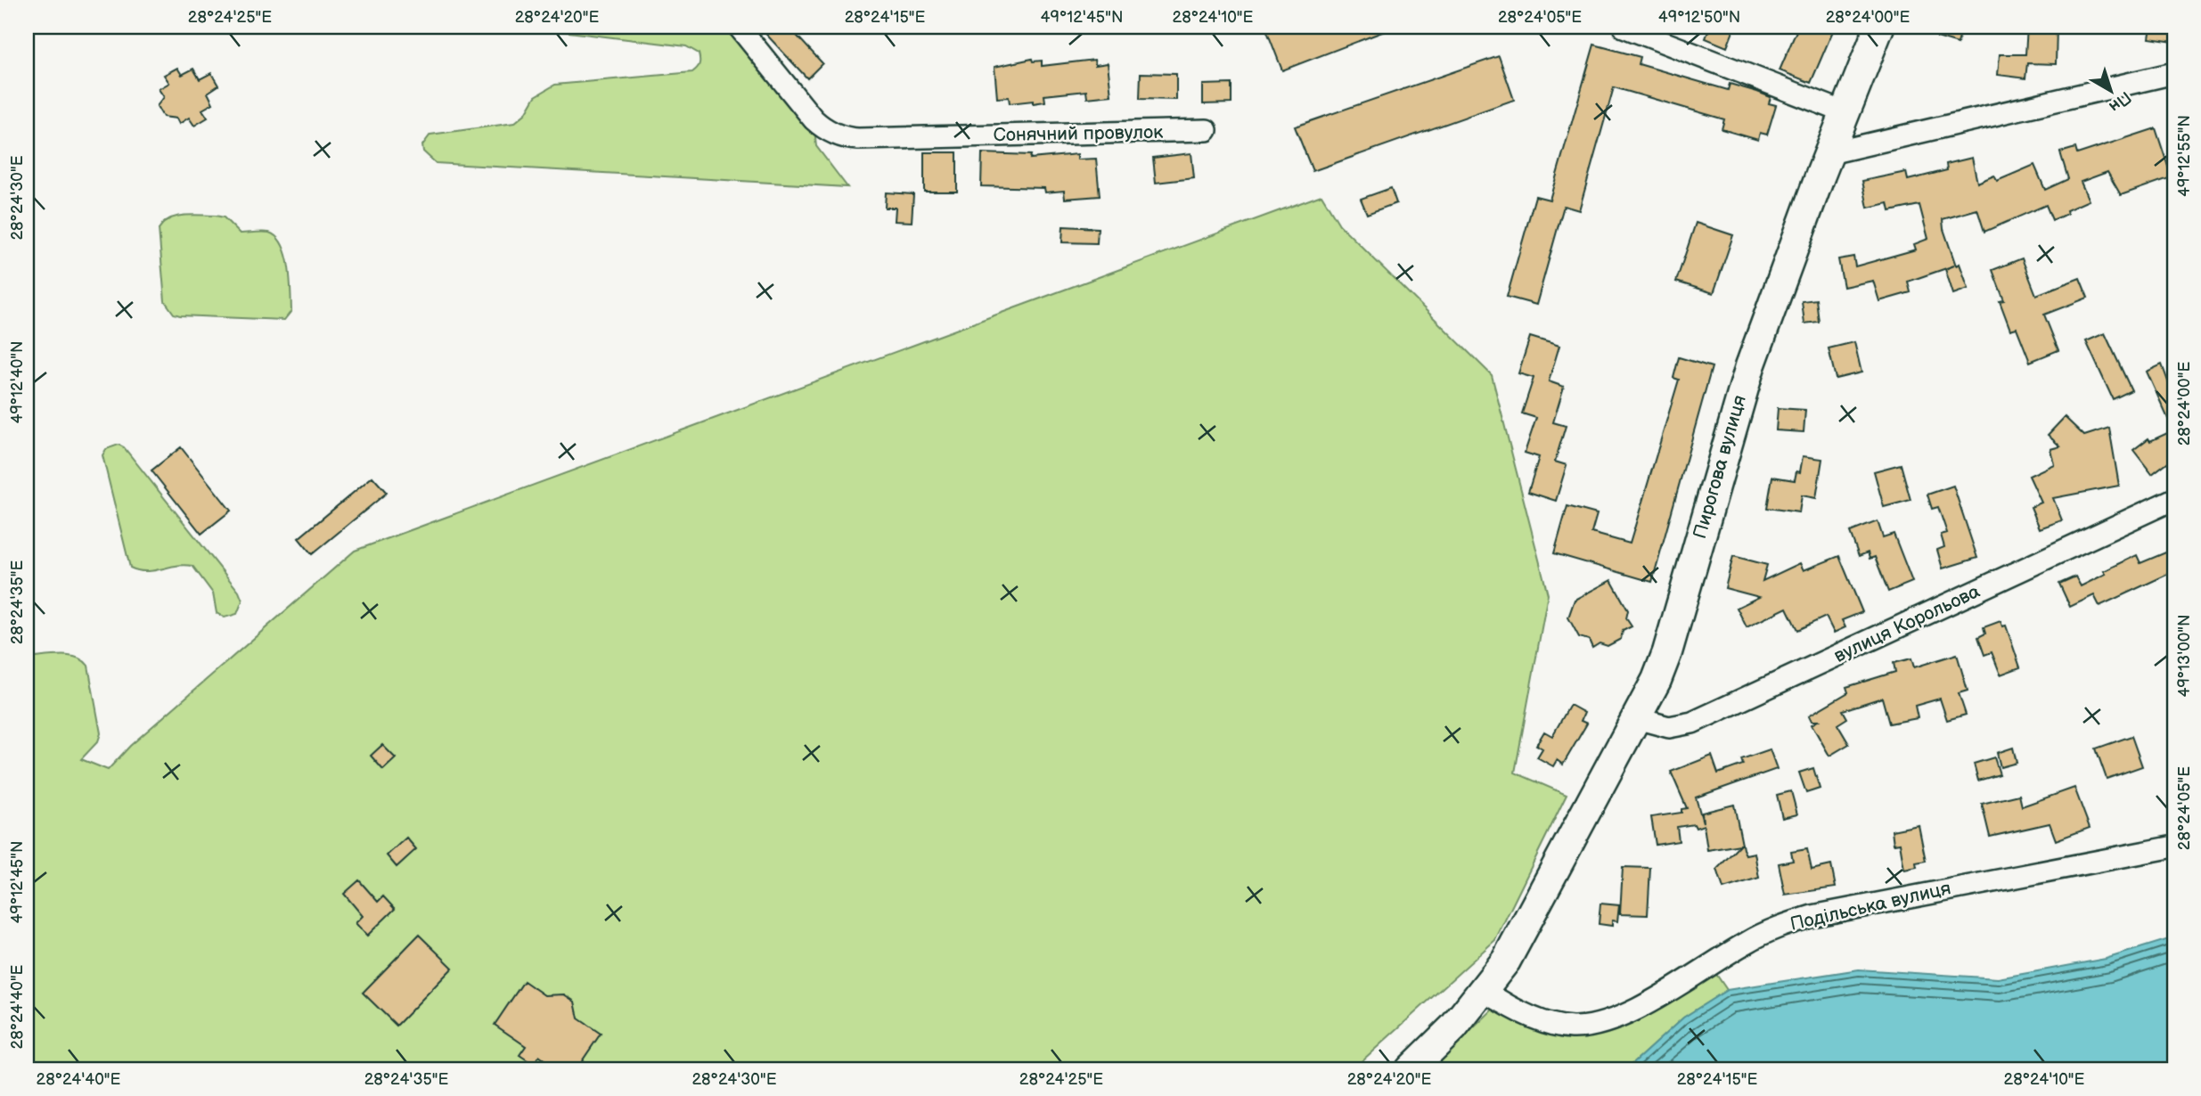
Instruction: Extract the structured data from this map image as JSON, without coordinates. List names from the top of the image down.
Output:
{
  "streets": {
    "street": [
      "Сонячний провулок",
      "Пирогова вулиця",
      "вулиця Корольова",
      "Подільська вулиця"
    ]
  },
  "crossings": [
    ["Пирогова вулиця", "вулиця Корольова"],
    ["Пирогова вулиця", "Подільська вулиця"]
  ],
  "north": "bottom right",
  "coordinates": [
    "28°24'25\"E",
    "28°24'20\"E",
    "28°24'15\"E",
    "49°12'45\"N",
    "28°24'10\"E",
    "28°24'05\"E",
    "49°12'50\"N",
    "28°24'00\"E",
    "49°12'55\"N",
    "28°24'30\"E",
    "49°12'40\"N",
    "28°24'35\"E",
    "49°13'00\"N",
    "28°24'40\"E"
  ]
}
